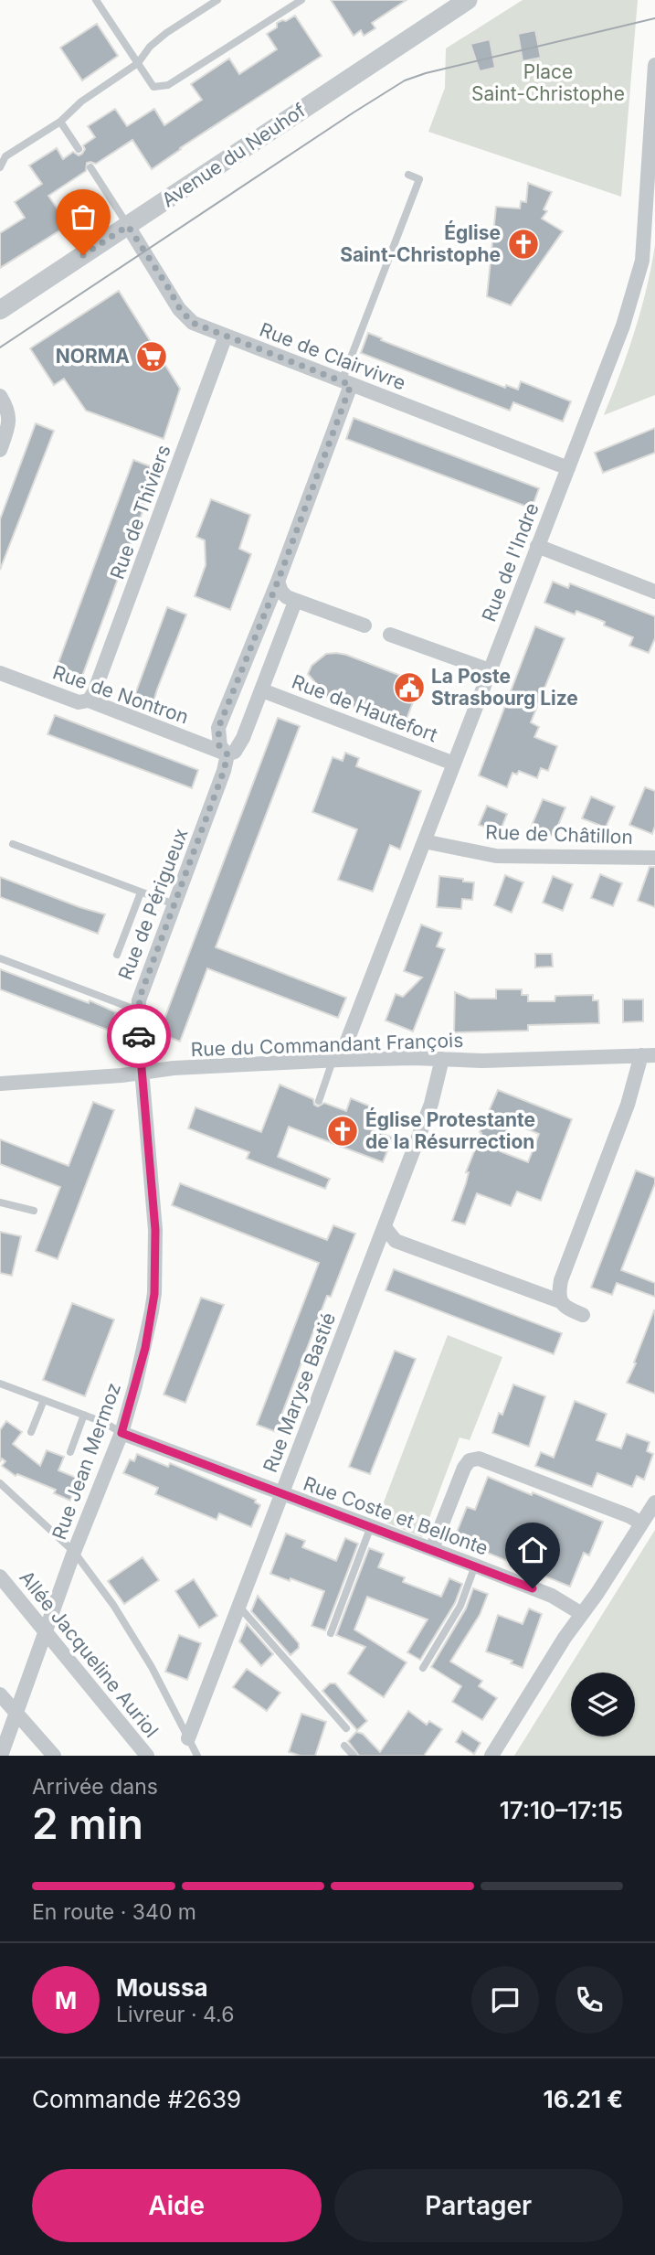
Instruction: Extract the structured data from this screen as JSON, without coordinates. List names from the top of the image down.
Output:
{
  "streets": {
    "street": [
      "Avenue du Neuhof",
      "Rue de Clairvivre",
      "Rue de Thiviers",
      "Rue de l'Indre",
      "Rue de Nontron",
      "Rue de Hautefort",
      "Rue de Châtillon",
      "Rue de Périgueux",
      "Rue du Commandant François",
      "Rue Maryse Bastié",
      "Rue Jean Mermoz",
      "Rue Coste et Bellonte",
      "Allée Jacqueline Auriol"
    ]
  },
  "crossings": [
    ["Avenue du Neuhof", "Rue de Clairvivre"],
    ["Rue de Clairvivre", "Rue de Thiviers"],
    ["Rue de Clairvivre", "Rue de l'Indre"],
    ["Rue de Thiviers", "Rue de Nontron"],
    ["Rue de l'Indre", "Rue de Hautefort"],
    ["Rue de l'Indre", "Rue de Châtillon"],
    ["Rue de l'Indre", "Rue du Commandant François"],
    ["Rue de Nontron", "Rue de Périgueux"],
    ["Rue de Hautefort", "Rue de Périgueux"],
    ["Rue de Périgueux", "Rue du Commandant François"],
    ["Rue de Périgueux", "Rue Jean Mermoz"],
    ["Rue du Commandant François", "Rue Maryse Bastié"],
    ["Rue du Commandant François", "Rue Jean Mermoz"],
    ["Rue Maryse Bastié", "Rue Coste et Bellonte"],
    ["Rue Jean Mermoz", "Rue Coste et Bellonte"],
    ["Rue Jean Mermoz", "Allée Jacqueline Auriol"]
  ],
  "parks": ["Place Saint-Christophe"],
  "places": {
    "church": ["Église Saint-Christophe", "Église Protestante de la Résurrection"],
    "supermarket": ["NORMA"],
    "public building": ["La Poste Strasbourg Lize"]
  },
  "page": {
    "heading": ["2 min", "Arrivée dans", "17:10–17:15"],
    "panel": [
      "Moussa",
      "Livreur · 4.6",
      "Commande #2639",
      "16.21 €"
    ],
    "bar": "En route · 340 m",
    "round": "M",
    "buttons": ["Aide", "Partager"]
  }
}
